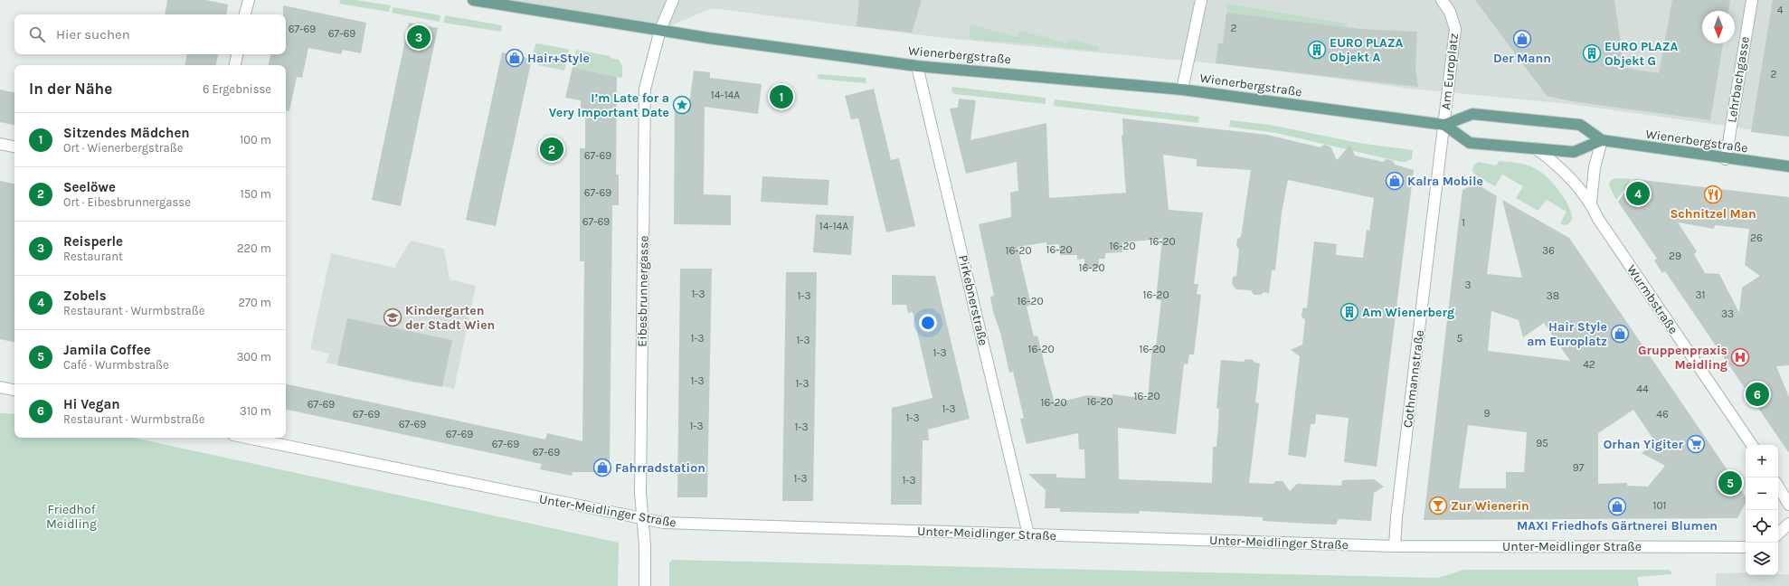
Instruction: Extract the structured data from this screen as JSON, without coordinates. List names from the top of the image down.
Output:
{
  "streets": {
    "main road": ["Wienerbergstraße"],
    "street": [
      "Am Europlatz",
      "Lehrbachgasse",
      "Eibesbrunnergasse",
      "Wurmbstraße",
      "Pirkebnerstraße",
      "Cothmannstraße",
      "Unter-Meidlinger Straße"
    ]
  },
  "crossings": [
    ["Wienerbergstraße", "Am Europlatz"],
    ["Wienerbergstraße", "Lehrbachgasse"],
    ["Wienerbergstraße", "Eibesbrunnergasse"],
    ["Wienerbergstraße", "Wurmbstraße"],
    ["Wienerbergstraße", "Pirkebnerstraße"],
    ["Wienerbergstraße", "Cothmannstraße"],
    ["Am Europlatz", "Cothmannstraße"],
    ["Eibesbrunnergasse", "Unter-Meidlinger Straße"],
    ["Pirkebnerstraße", "Unter-Meidlinger Straße"],
    ["Cothmannstraße", "Unter-Meidlinger Straße"]
  ],
  "parks": ["Friedhof Meidling"],
  "places": {
    "shop": [
      "Der Mann",
      "Hair+Style",
      "Kalra Mobile",
      "Hair Style am Europlatz",
      "Fahrradstation",
      "MAXI Friedhofs Gärtnerei Blumen"
    ],
    "building": ["EURO PLAZA Objekt A", "EURO PLAZA Objekt G", "Am Wienerberg"],
    "place": ["I’m Late for a Very Important Date"],
    "restaurant": ["Schnitzel Man"],
    "school or university": ["Kindergarten der Stadt Wien"],
    "hospital": ["Gruppenpraxis Meidling"],
    "supermarket": ["Orhan Yigiter"],
    "bar": ["Zur Wienerin"]
  },
  "house_numbers": [
    "4",
    "2",
    "67-69",
    "67-69",
    "2",
    "14-14A",
    "67-69",
    "67-69",
    "67-69",
    "1",
    "14-14A",
    "26",
    "16-20",
    "16-20",
    "16-20",
    "16-20",
    "36",
    "29",
    "16-20",
    "3",
    "1-3",
    "16-20",
    "31",
    "1-3",
    "38",
    "16-20",
    "33",
    "1-3",
    "5",
    "1-3",
    "16-20",
    "16-20",
    "1-3",
    "42",
    "1-3",
    "1-3",
    "44",
    "16-20",
    "16-20",
    "16-20",
    "67-69",
    "1-3",
    "9",
    "67-69",
    "46",
    "1-3",
    "67-69",
    "1-3",
    "1-3",
    "67-69",
    "95",
    "67-69",
    "67-69",
    "97",
    "1-3",
    "1-3",
    "101"
  ],
  "north": "bottom",
  "page": {
    "search": "Hier suchen",
    "pins": [
      "3",
      "1",
      "2",
      "4",
      "6",
      "5"
    ],
    "heading": ["In der Nähe", "6 Ergebnisse"],
    "list": [
      {
        "mark": "1",
        "name": "Sitzendes Mädchen",
        "note": "Ort · Wienerbergstraße",
        "value": "100 m"
      },
      {
        "mark": "2",
        "name": "Seelöwe",
        "note": "Ort · Eibesbrunnergasse",
        "value": "150 m"
      },
      {
        "mark": "3",
        "name": "Reisperle",
        "note": "Restaurant",
        "value": "220 m"
      },
      {
        "mark": "4",
        "name": "Zobels",
        "note": "Restaurant · Wurmbstraße",
        "value": "270 m"
      },
      {
        "mark": "5",
        "name": "Jamila Coffee",
        "note": "Café · Wurmbstraße",
        "value": "300 m"
      },
      {
        "mark": "6",
        "name": "Hi Vegan",
        "note": "Restaurant · Wurmbstraße",
        "value": "310 m"
      }
    ],
    "map_buttons": ["+", "−"]
  }
}
